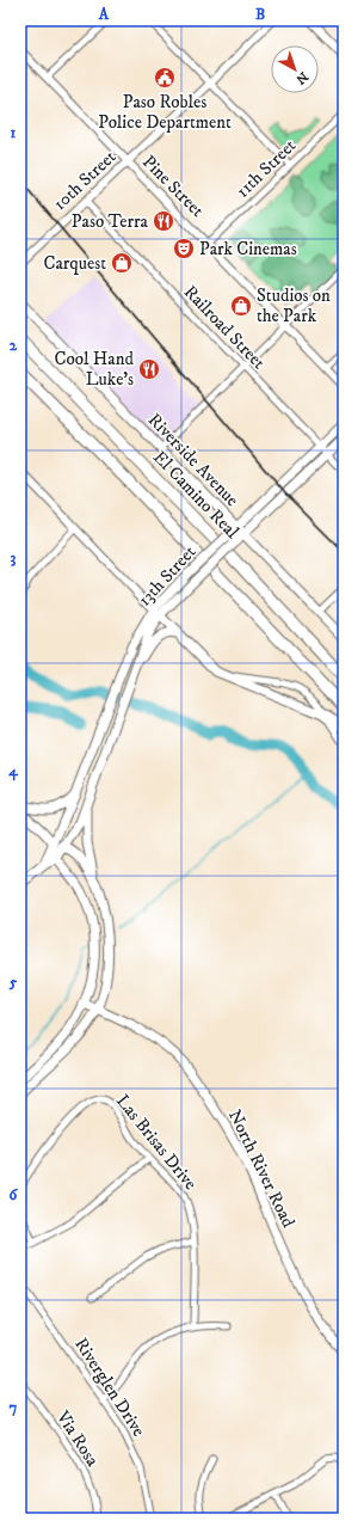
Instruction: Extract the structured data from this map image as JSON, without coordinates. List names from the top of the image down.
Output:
{
  "streets": {
    "highway": ["El Camino Real"],
    "main road": ["Riverside Avenue", "13th Street", "North River Road"],
    "street": [
      "11th Street",
      "10th Street",
      "Pine Street",
      "Railroad Street",
      "Las Brisas Drive",
      "Riverglen Drive",
      "Via Rosa"
    ]
  },
  "crossings": [
    ["11th Street", "Pine Street"],
    ["10th Street", "Pine Street"],
    ["10th Street", "Railroad Street"],
    ["Railroad Street", "13th Street"],
    ["Riverside Avenue", "13th Street"]
  ],
  "places": {
    "public building": ["Paso Robles Police Department"],
    "restaurant": ["Paso Terra", "Cool Hand Luke's"],
    "theatre": ["Park Cinemas"],
    "shop": ["Carquest", "Studios on the Park"]
  },
  "north": "bottom right",
  "grid": {
    "columns": ["A", "B"],
    "rows": [
      "1",
      "2",
      "3",
      "4",
      "5",
      "6",
      "7"
    ]
  }
}
